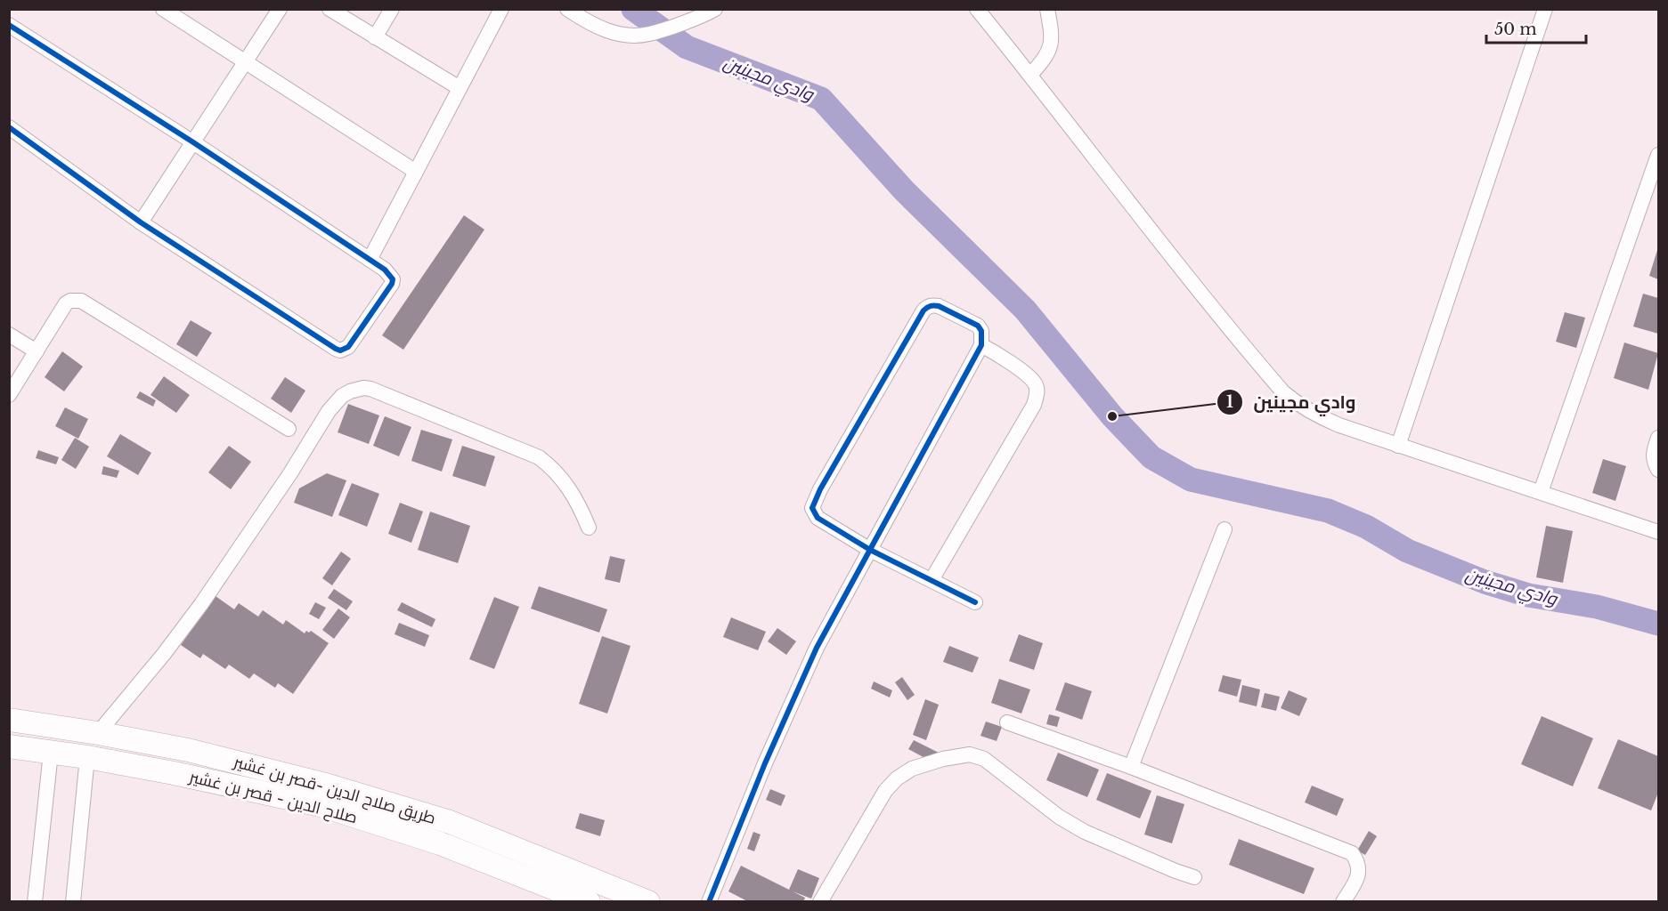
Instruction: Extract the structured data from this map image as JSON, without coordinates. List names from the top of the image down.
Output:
{
  "streets": {
    "highway": ["طريق صلاح الدين -قصر بن غشير", "صلاح الدين - قصر بن غشير"]
  },
  "water": ["وادي مجينين"],
  "places": ["وادي مجينين"],
  "scale_bar": "50 m"
}
